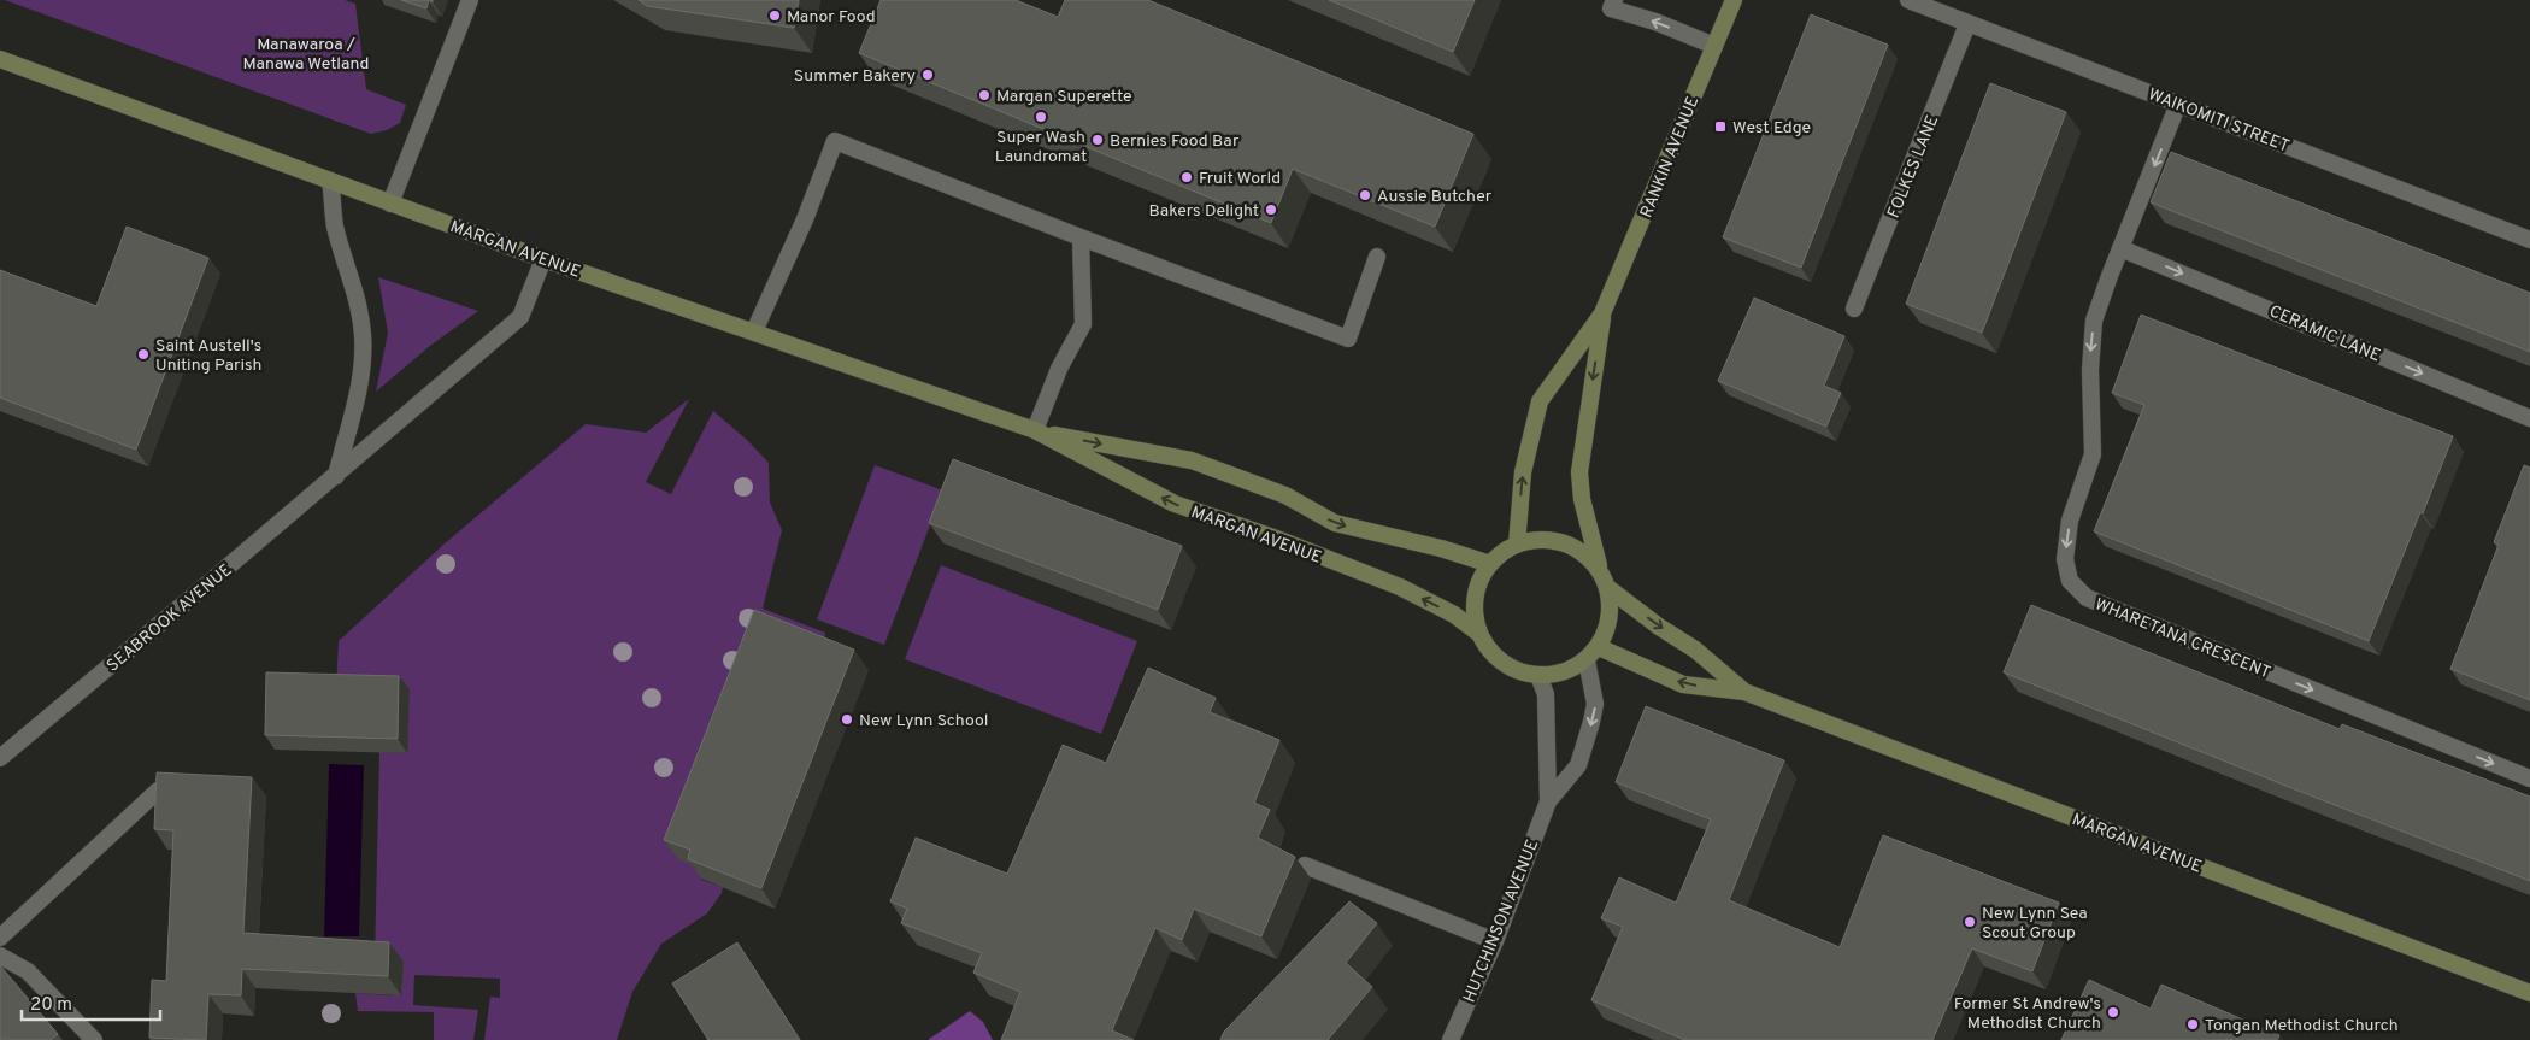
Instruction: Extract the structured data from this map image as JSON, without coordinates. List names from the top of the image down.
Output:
{
  "streets": {
    "main road": ["RANKIN AVENUE", "MARGAN AVENUE"],
    "street": [
      "WAIKOMITI STREET",
      "FOLKES LANE",
      "CERAMIC LANE",
      "SEABROOK AVENUE",
      "WHARETANA CRESCENT",
      "HUTCHINSON AVENUE"
    ]
  },
  "crossings": [
    ["WAIKOMITI STREET", "FOLKES LANE"],
    ["WAIKOMITI STREET", "WHARETANA CRESCENT"],
    ["RANKIN AVENUE", "MARGAN AVENUE"],
    ["RANKIN AVENUE", "HUTCHINSON AVENUE"],
    ["MARGAN AVENUE", "SEABROOK AVENUE"],
    ["MARGAN AVENUE", "HUTCHINSON AVENUE"],
    ["CERAMIC LANE", "WHARETANA CRESCENT"]
  ],
  "one_way": ["CERAMIC LANE"],
  "parks": ["Manawaroa / Manawa Wetland"],
  "places": {
    "other": [
      "Manor Food",
      "Summer Bakery",
      "Margan Superette",
      "Super Wash Laundromat",
      "Bernies Food Bar",
      "Fruit World",
      "Aussie Butcher",
      "Bakers Delight",
      "Saint Austell's Uniting Parish",
      "New Lynn School",
      "New Lynn Sea Scout Group",
      "Former St Andrew's Methodist Church",
      "Tongan Methodist Church"
    ],
    "transit": ["West Edge"]
  },
  "scale_bar": "20 m"
}
